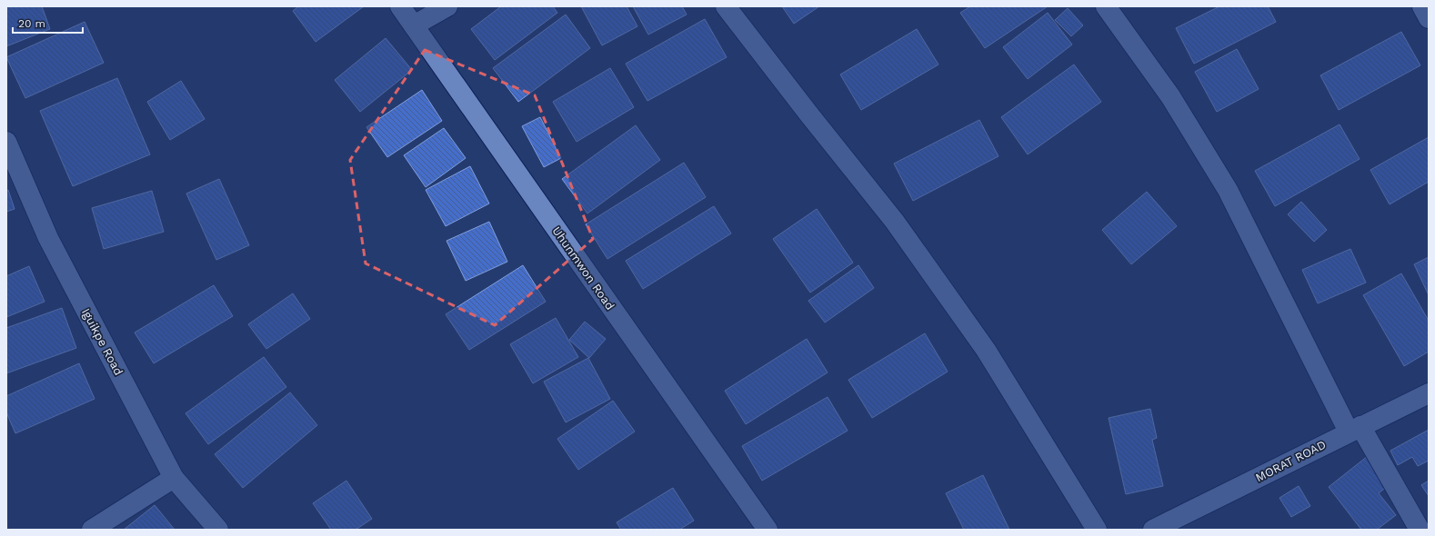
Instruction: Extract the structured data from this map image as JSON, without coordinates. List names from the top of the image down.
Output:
{
  "streets": {
    "street": ["Uhunmwon Road", "Iguikpe Road", "MORAT ROAD"]
  },
  "scale_bar": "20 m"
}
